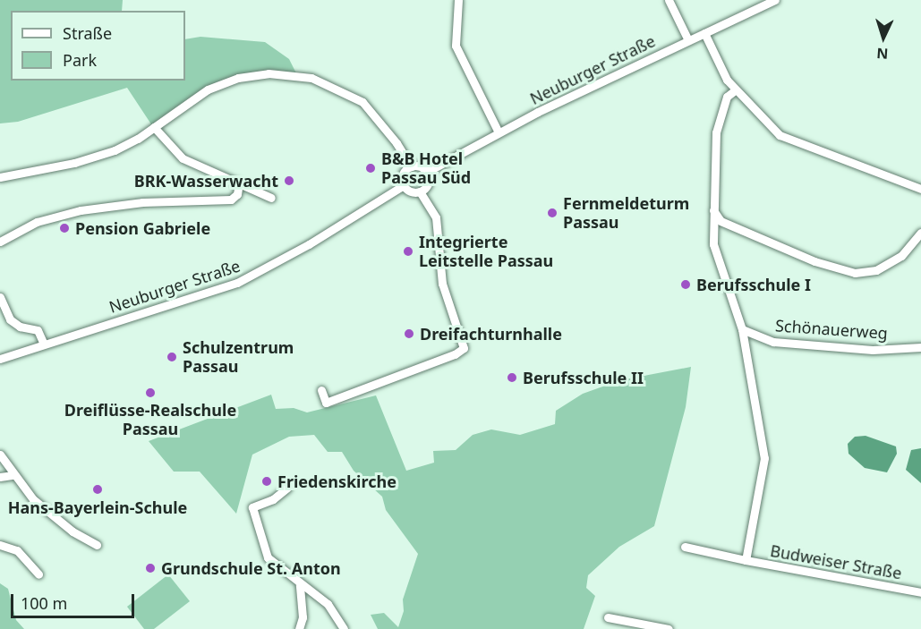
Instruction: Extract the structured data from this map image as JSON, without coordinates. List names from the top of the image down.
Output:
{
  "streets": {
    "street": ["Neuburger Straße", "Schönauerweg", "Budweiser Straße"]
  },
  "crossings": [
    ["Schönauerweg", "Budweiser Straße"]
  ],
  "places": [
    "B&B Hotel Passau Süd",
    "BRK-Wasserwacht",
    "Fernmeldeturm Passau",
    "Pension Gabriele",
    "Integrierte Leitstelle Passau",
    "Berufsschule I",
    "Dreifachturnhalle",
    "Schulzentrum Passau",
    "Berufsschule II",
    "Dreiflüsse-Realschule Passau",
    "Friedenskirche",
    "Hans-Bayerlein-Schule",
    "Grundschule St. Anton"
  ],
  "legend": ["Straße", "Park"],
  "scale_bar": "100 m",
  "north": "bottom"
}
